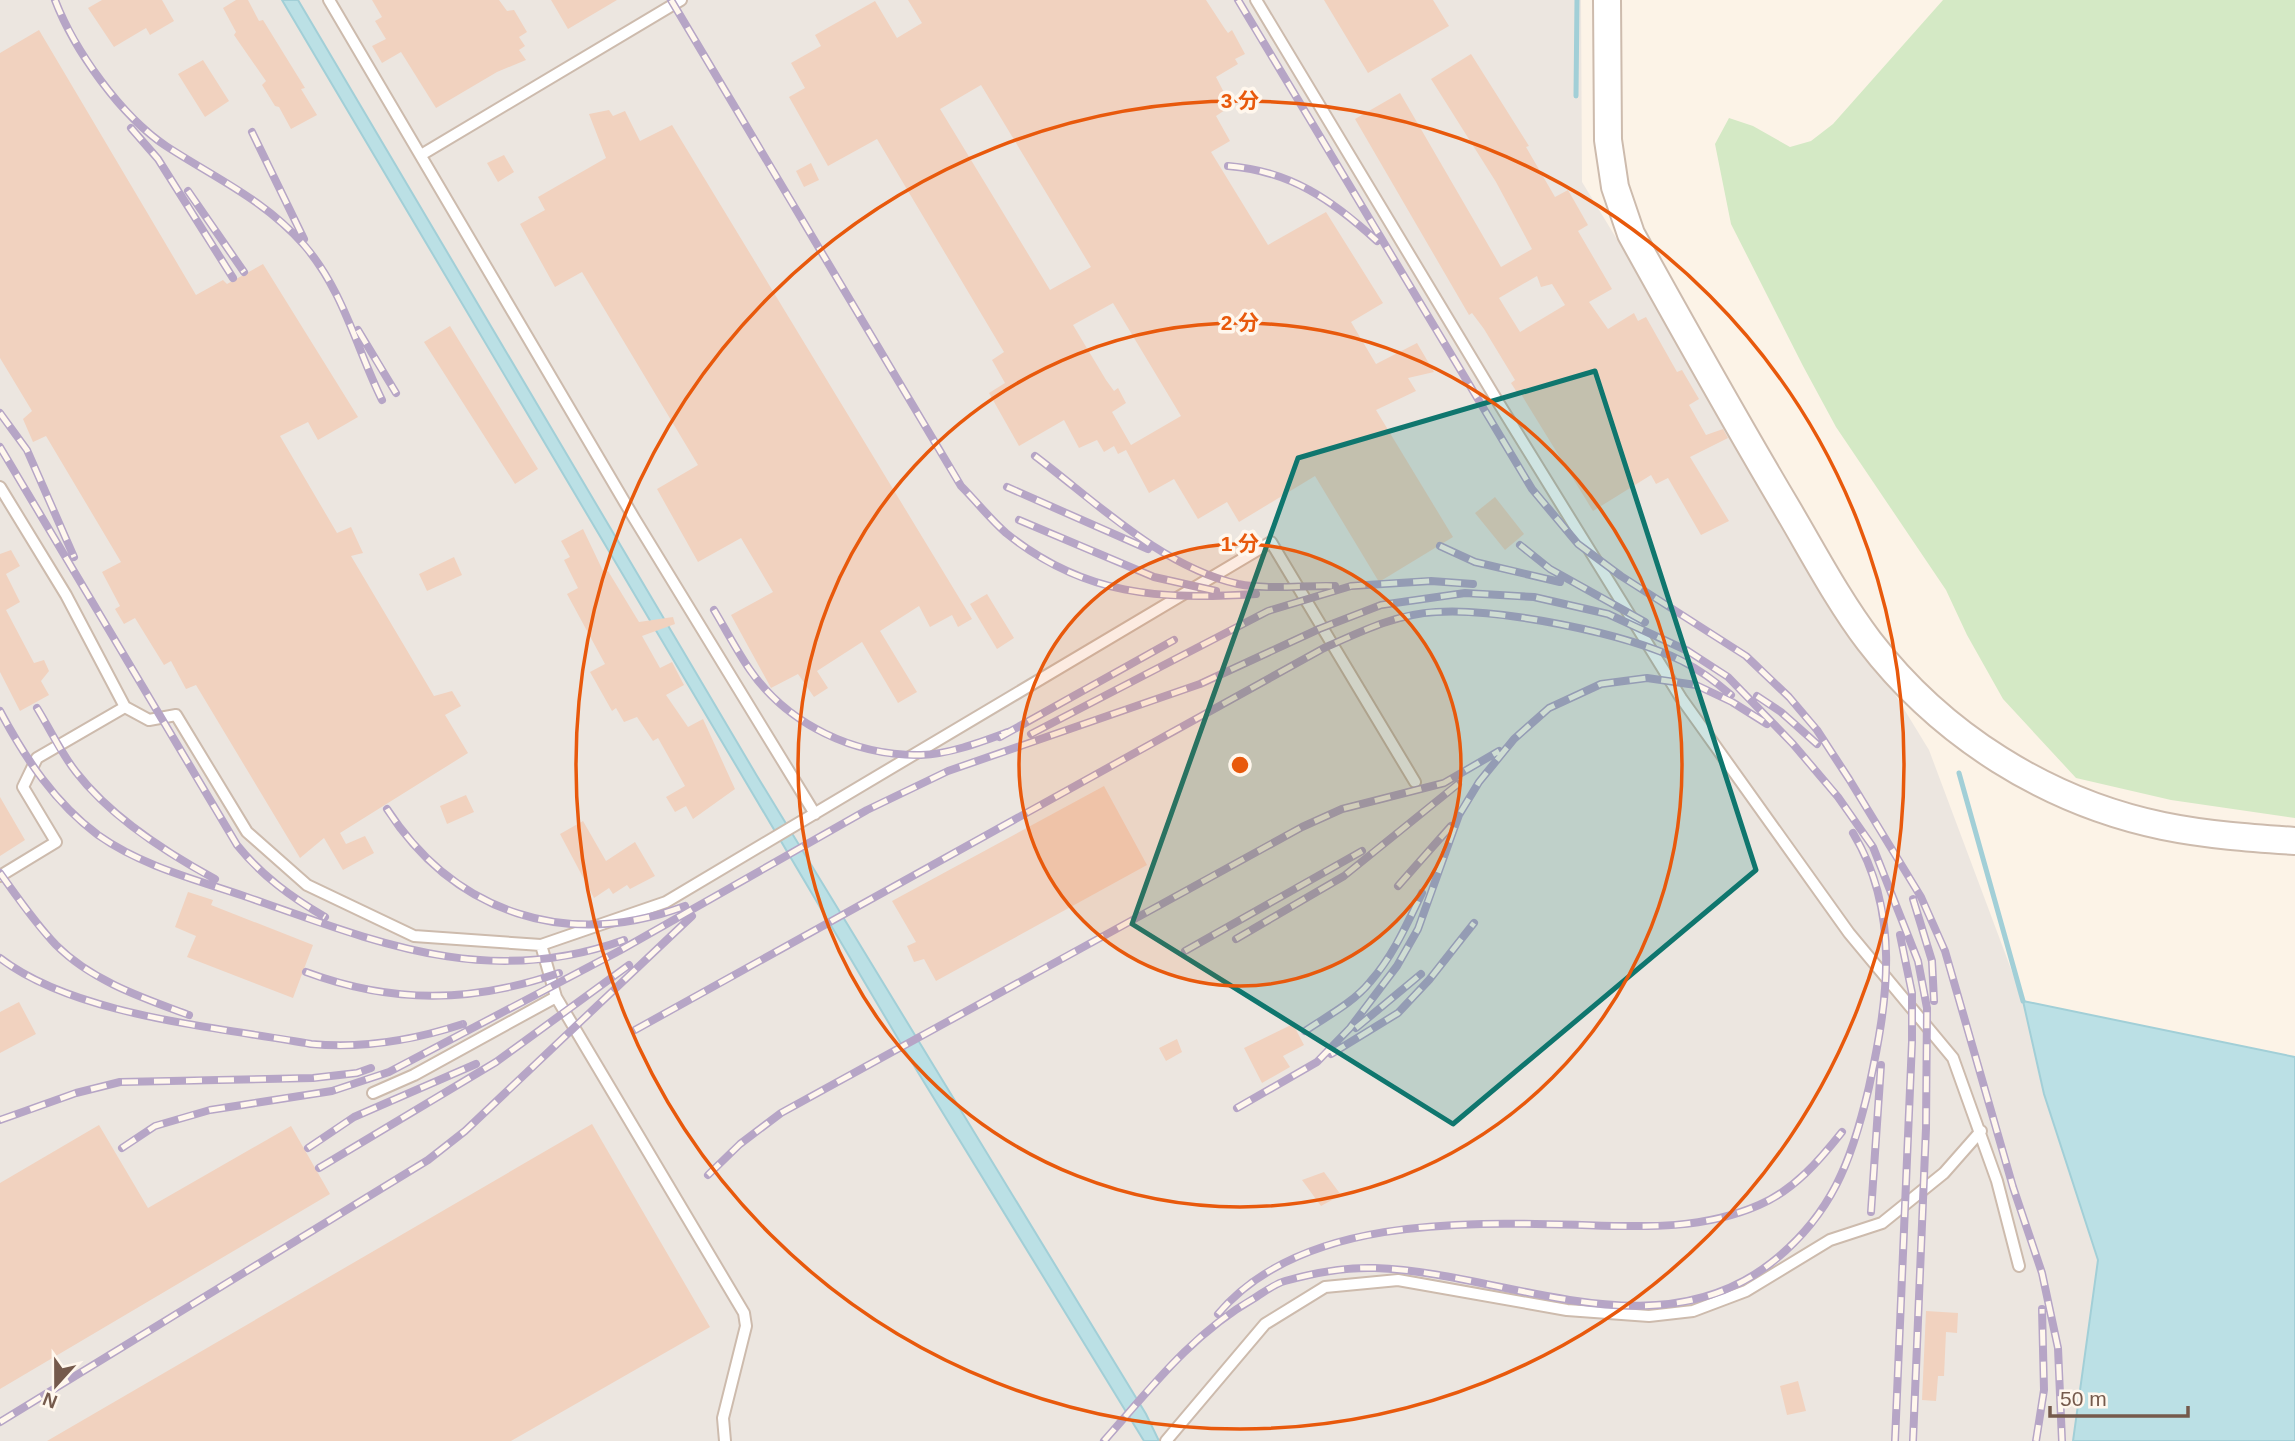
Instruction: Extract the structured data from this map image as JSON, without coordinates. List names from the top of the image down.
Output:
{
  "scale_bar": "50 m",
  "north": "bottom",
  "rings": ["3 分", "2 分", "1 分"]
}
